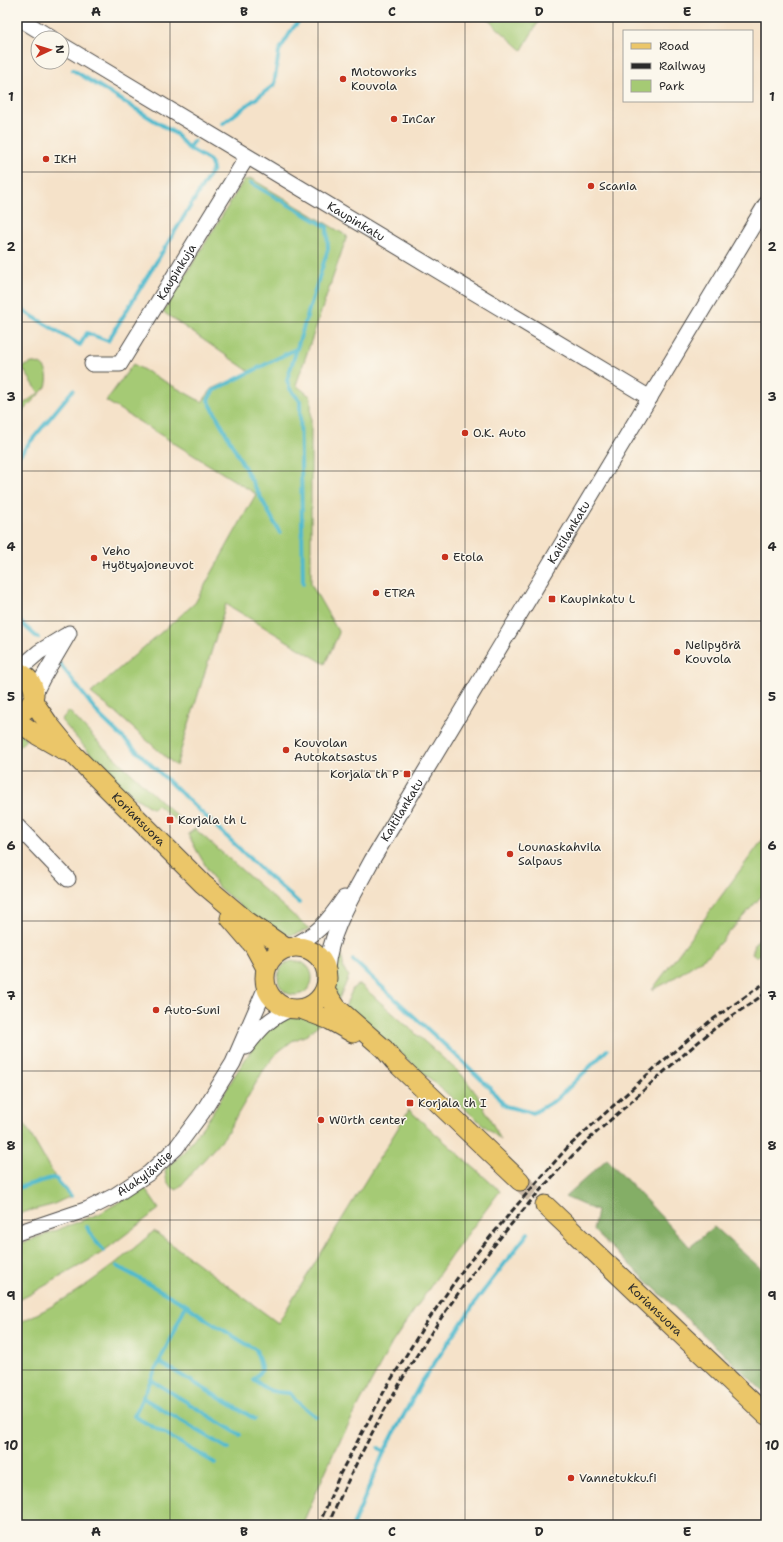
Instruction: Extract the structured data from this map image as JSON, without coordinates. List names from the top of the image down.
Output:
{
  "streets": {
    "main road": ["Koriansuora"],
    "street": [
      "Kaupinkatu",
      "Kaupinkuja",
      "Kaitilankatu",
      "Alakyläntie"
    ]
  },
  "crossings": [
    ["Kaupinkatu", "Kaupinkuja"],
    ["Kaupinkatu", "Kaitilankatu"],
    ["Kaitilankatu", "Koriansuora"],
    ["Kaitilankatu", "Alakyläntie"],
    ["Koriansuora", "Alakyläntie"]
  ],
  "places": {
    "other": [
      "Motoworks Kouvola",
      "InCar",
      "IKH",
      "Scania",
      "O.K. Auto",
      "Etola",
      "Veho Hyötyajoneuvot",
      "ETRA",
      "Nelipyörä Kouvola",
      "Kouvolan Autokatsastus",
      "Lounaskahvila Salpaus",
      "Auto-Suni",
      "Würth center",
      "Vannetukku.fi"
    ],
    "transit": [
      "Kaupinkatu L",
      "Korjala th P",
      "Korjala th L",
      "Korjala th I"
    ]
  },
  "legend": ["Road", "Railway", "Park"],
  "north": "right",
  "grid": {
    "columns": [
      "A",
      "B",
      "C",
      "D",
      "E"
    ],
    "rows": [
      "1",
      "2",
      "3",
      "4",
      "5",
      "6",
      "7",
      "8",
      "9",
      "10"
    ]
  }
}
